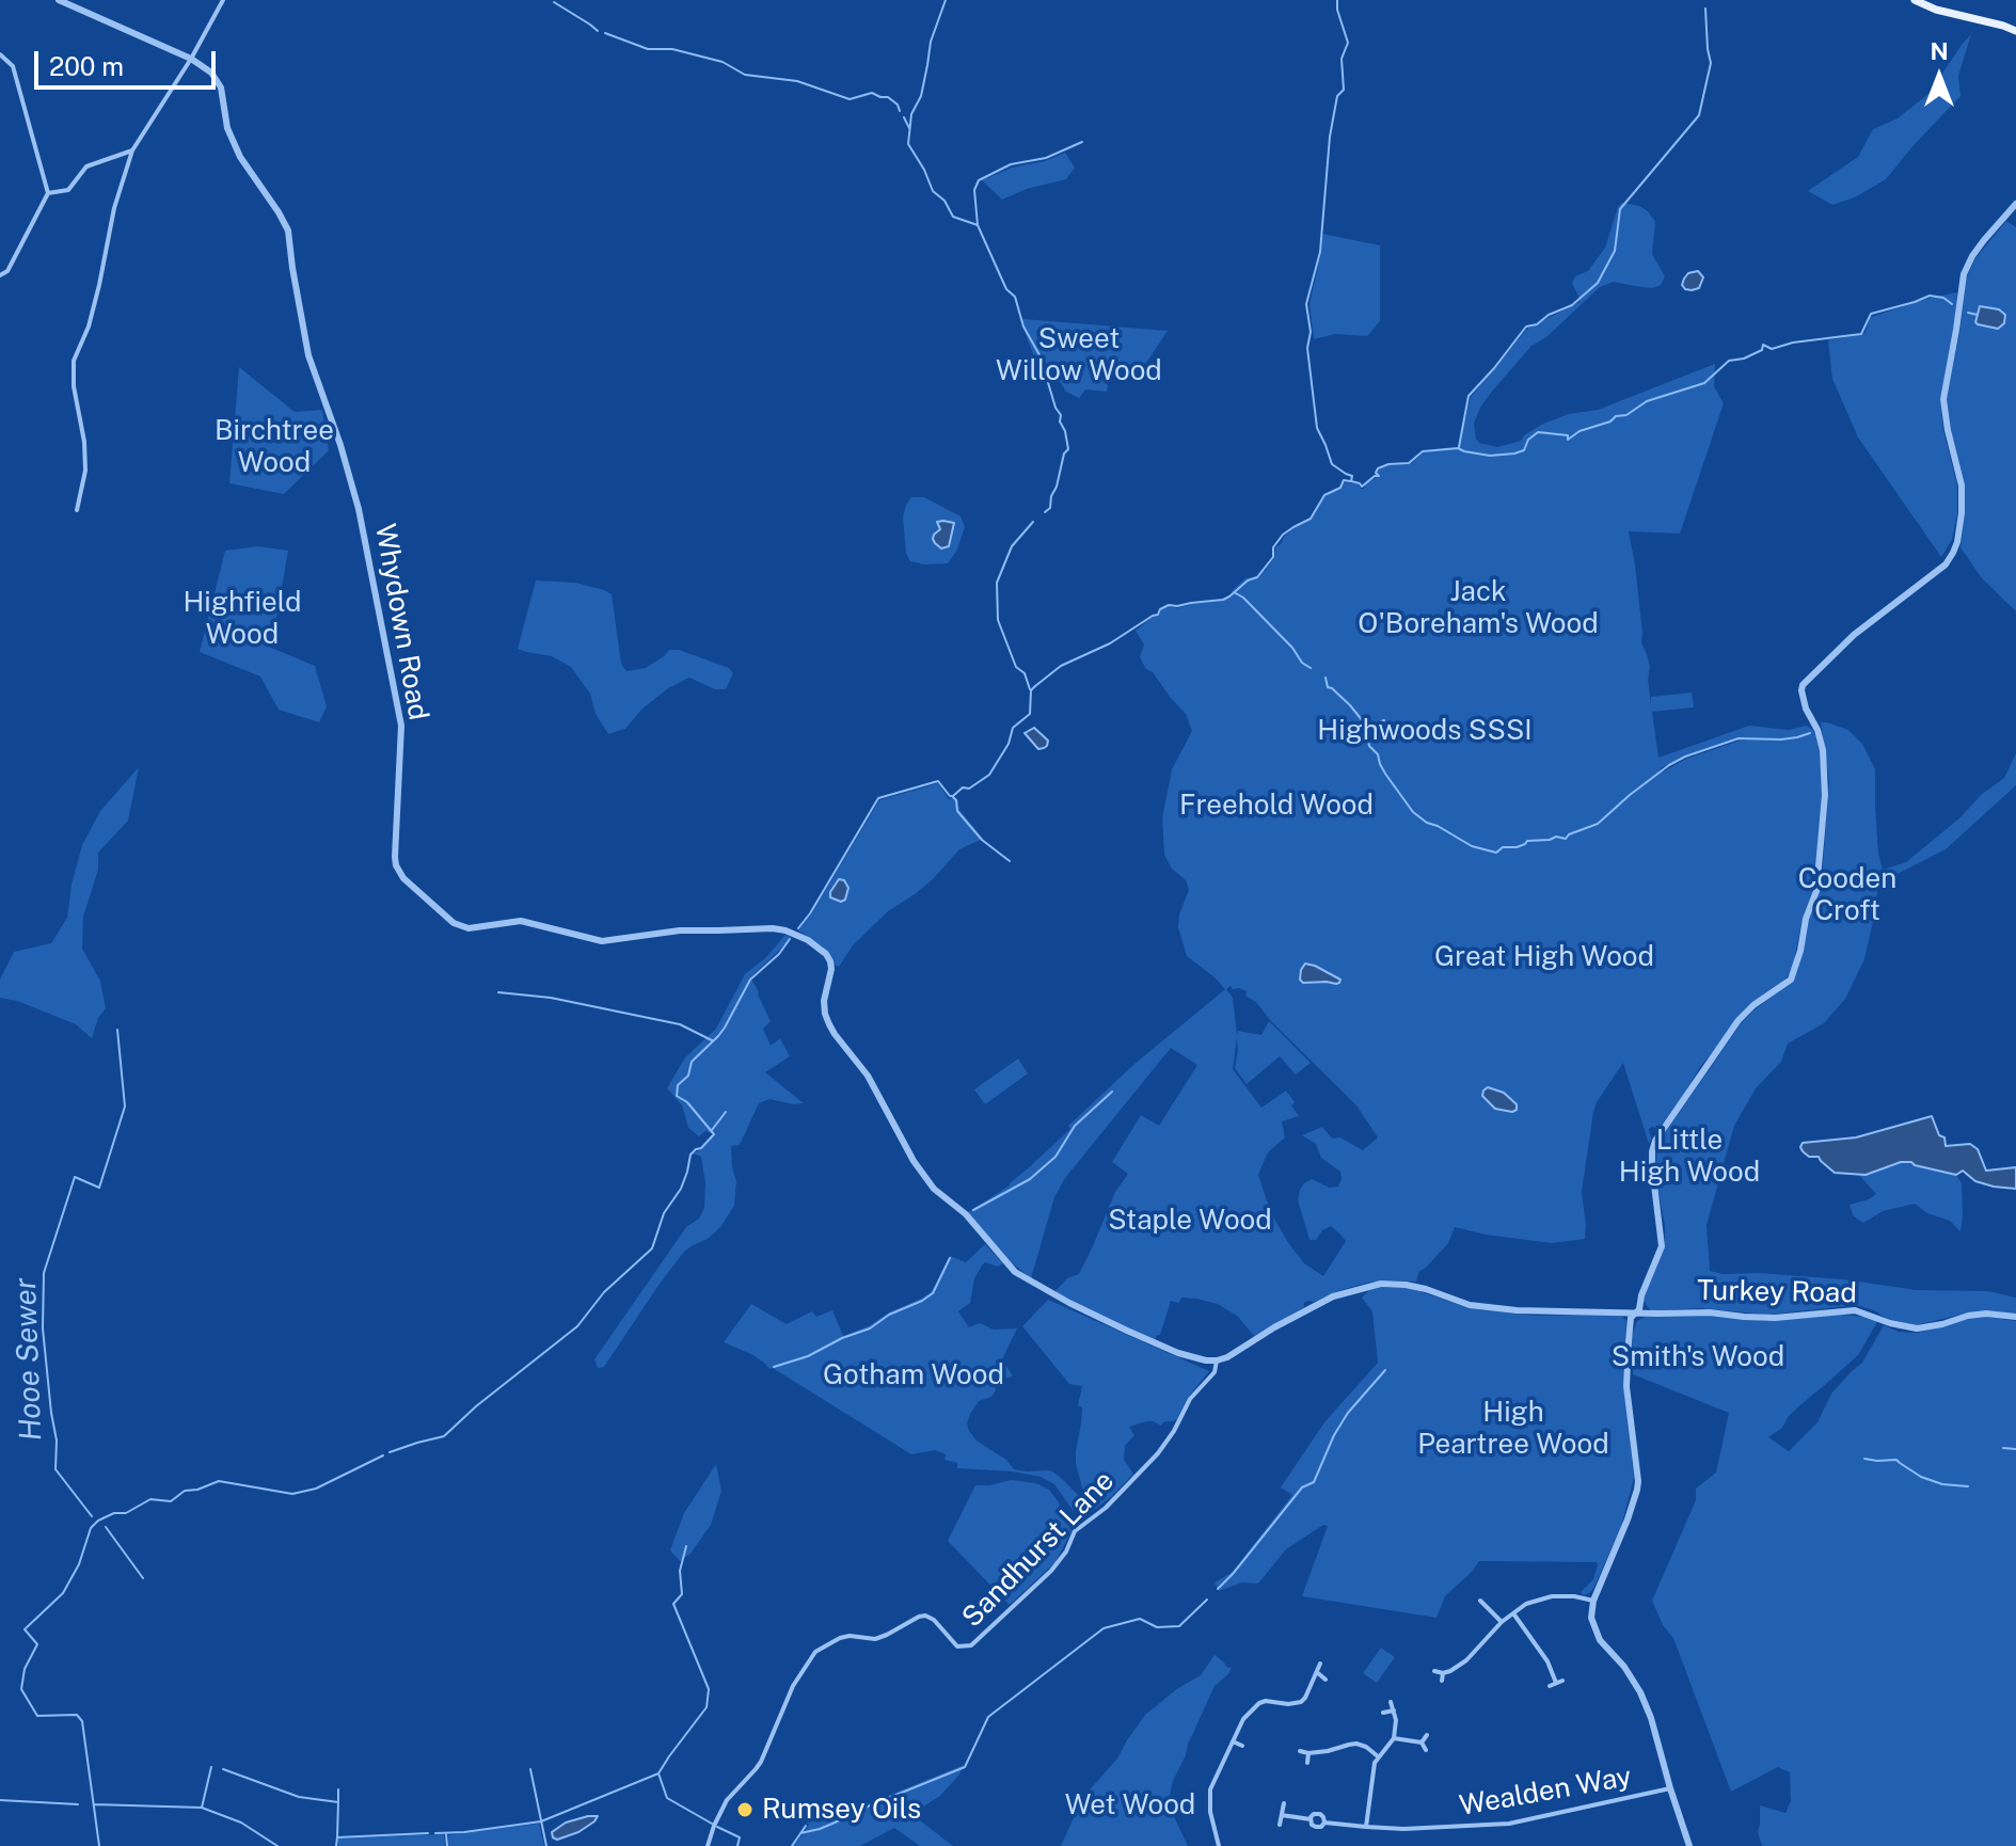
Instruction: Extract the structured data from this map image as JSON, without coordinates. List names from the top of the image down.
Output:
{
  "streets": {
    "street": [
      "Whydown Road",
      "Turkey Road",
      "Sandhurst Lane",
      "Wealden Way"
    ]
  },
  "crossings": [
    ["Whydown Road", "Sandhurst Lane"]
  ],
  "water": ["Hooe Sewer"],
  "parks": [
    "Sweet Willow Wood",
    "Birchtree Wood",
    "Jack O'Boreham's Wood",
    "Highfield Wood",
    "Highwoods SSSI",
    "Freehold Wood",
    "Cooden Croft",
    "Great High Wood",
    "Little High Wood",
    "Staple Wood",
    "Smith's Wood",
    "Gotham Wood",
    "High Peartree Wood",
    "Wet Wood"
  ],
  "places": ["Rumsey Oils"],
  "scale_bar": "200 m",
  "north": "top"
}
